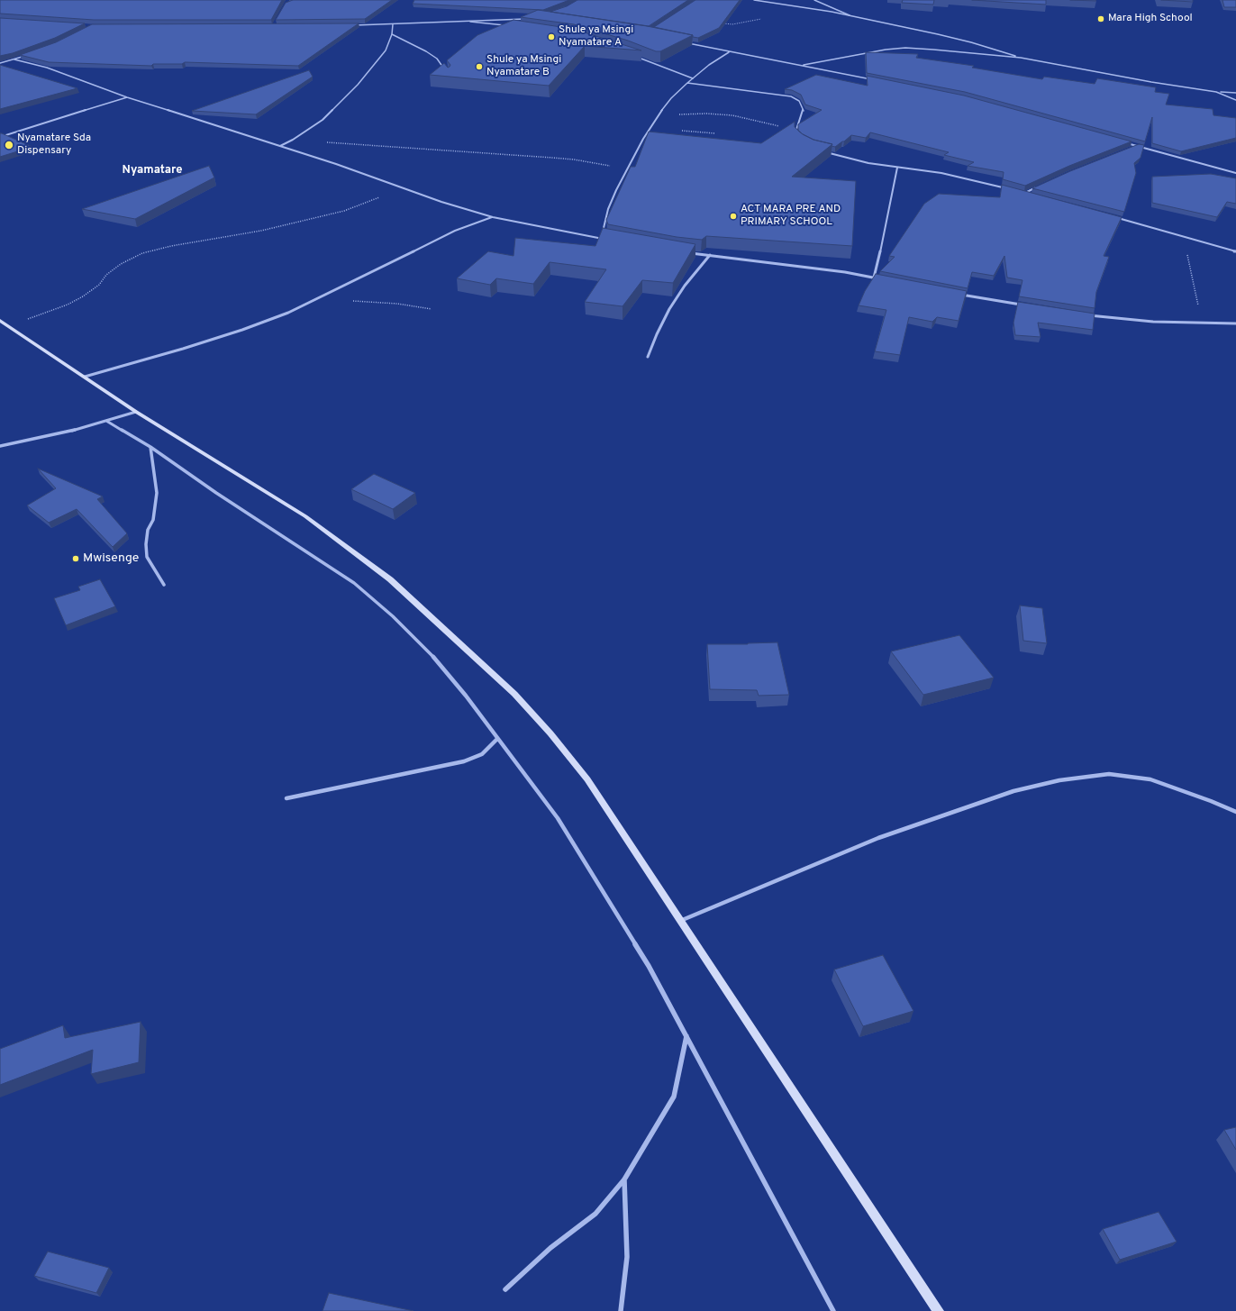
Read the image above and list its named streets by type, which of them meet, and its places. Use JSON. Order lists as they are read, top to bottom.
{
  "districts": ["Nyamatare"],
  "places": [
    "Mara High School",
    "Shule ya Msingi Nyamatare A",
    "Shule ya Msingi Nyamatare B",
    "Nyamatare Sda Dispensary",
    "ACT MARA PRE AND PRIMARY SCHOOL",
    "Mwisenge"
  ]
}
